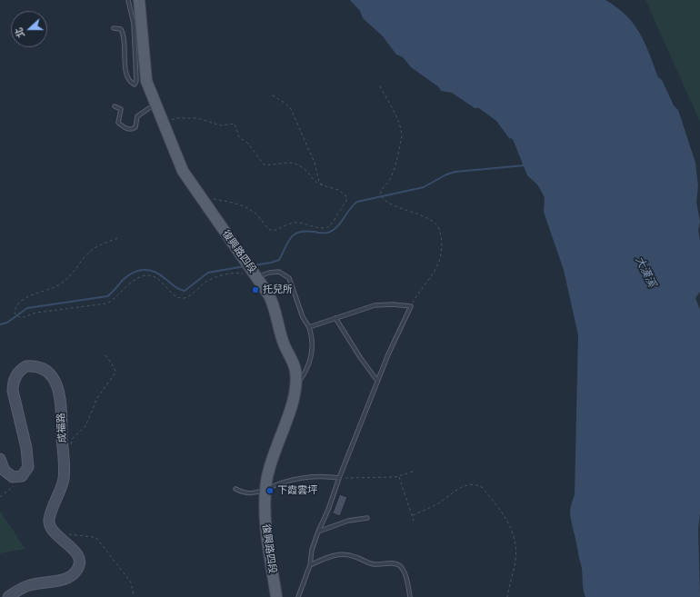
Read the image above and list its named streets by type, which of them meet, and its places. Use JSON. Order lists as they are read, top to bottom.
{
  "streets": {
    "main road": ["復興路四段"],
    "street": ["成福路"]
  },
  "water": ["大漢溪"],
  "places": ["托兒所", "下霞雲坪"],
  "north": "left"
}
